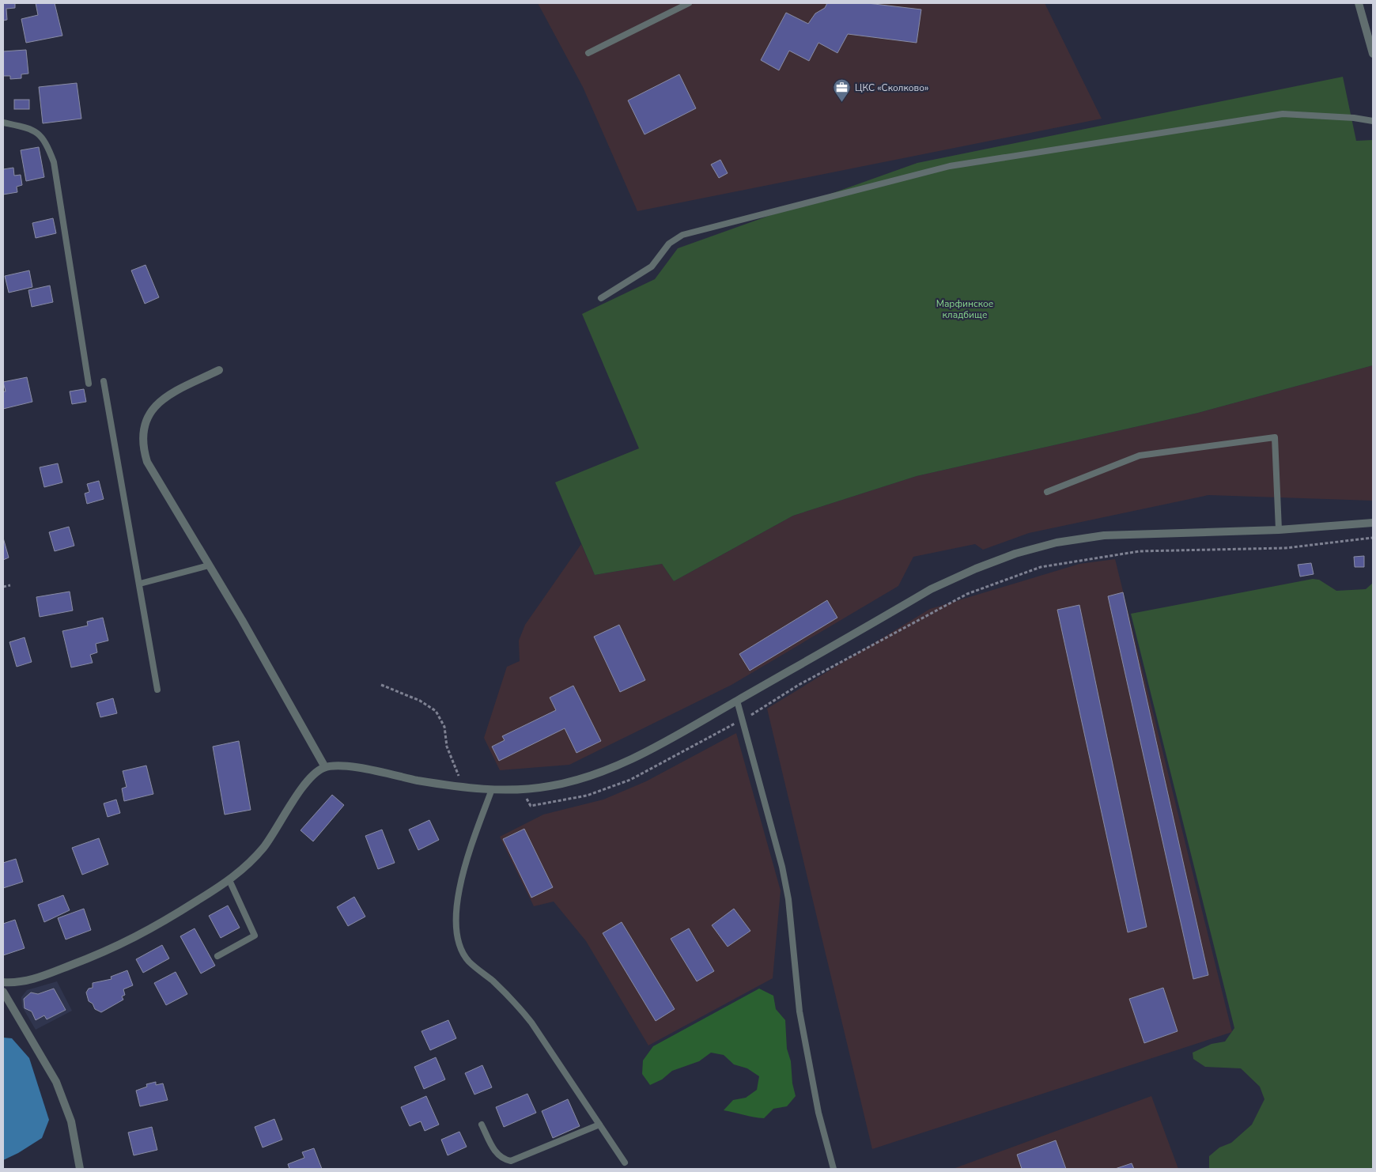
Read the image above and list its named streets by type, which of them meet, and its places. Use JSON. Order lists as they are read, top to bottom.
{
  "parks": ["Марфинское кладбище"],
  "places": {
    "office": ["ЦКС «Сколково»"]
  }
}
